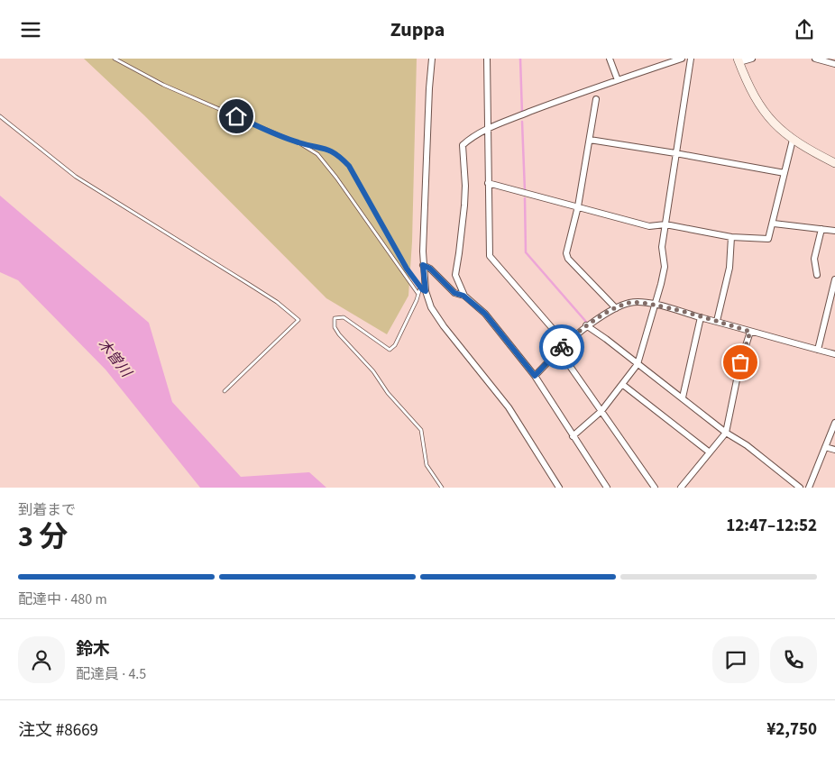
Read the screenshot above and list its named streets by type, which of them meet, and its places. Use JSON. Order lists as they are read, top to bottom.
{
  "water": ["木曽川"],
  "page": {
    "header": "Zuppa",
    "heading": ["3 分", "到着まで", "12:47–12:52"],
    "panel": [
      "鈴木",
      "配達員 · 4.5",
      "注文 #8669",
      "¥2,750"
    ],
    "bar": "配達中 · 480 m"
  }
}
